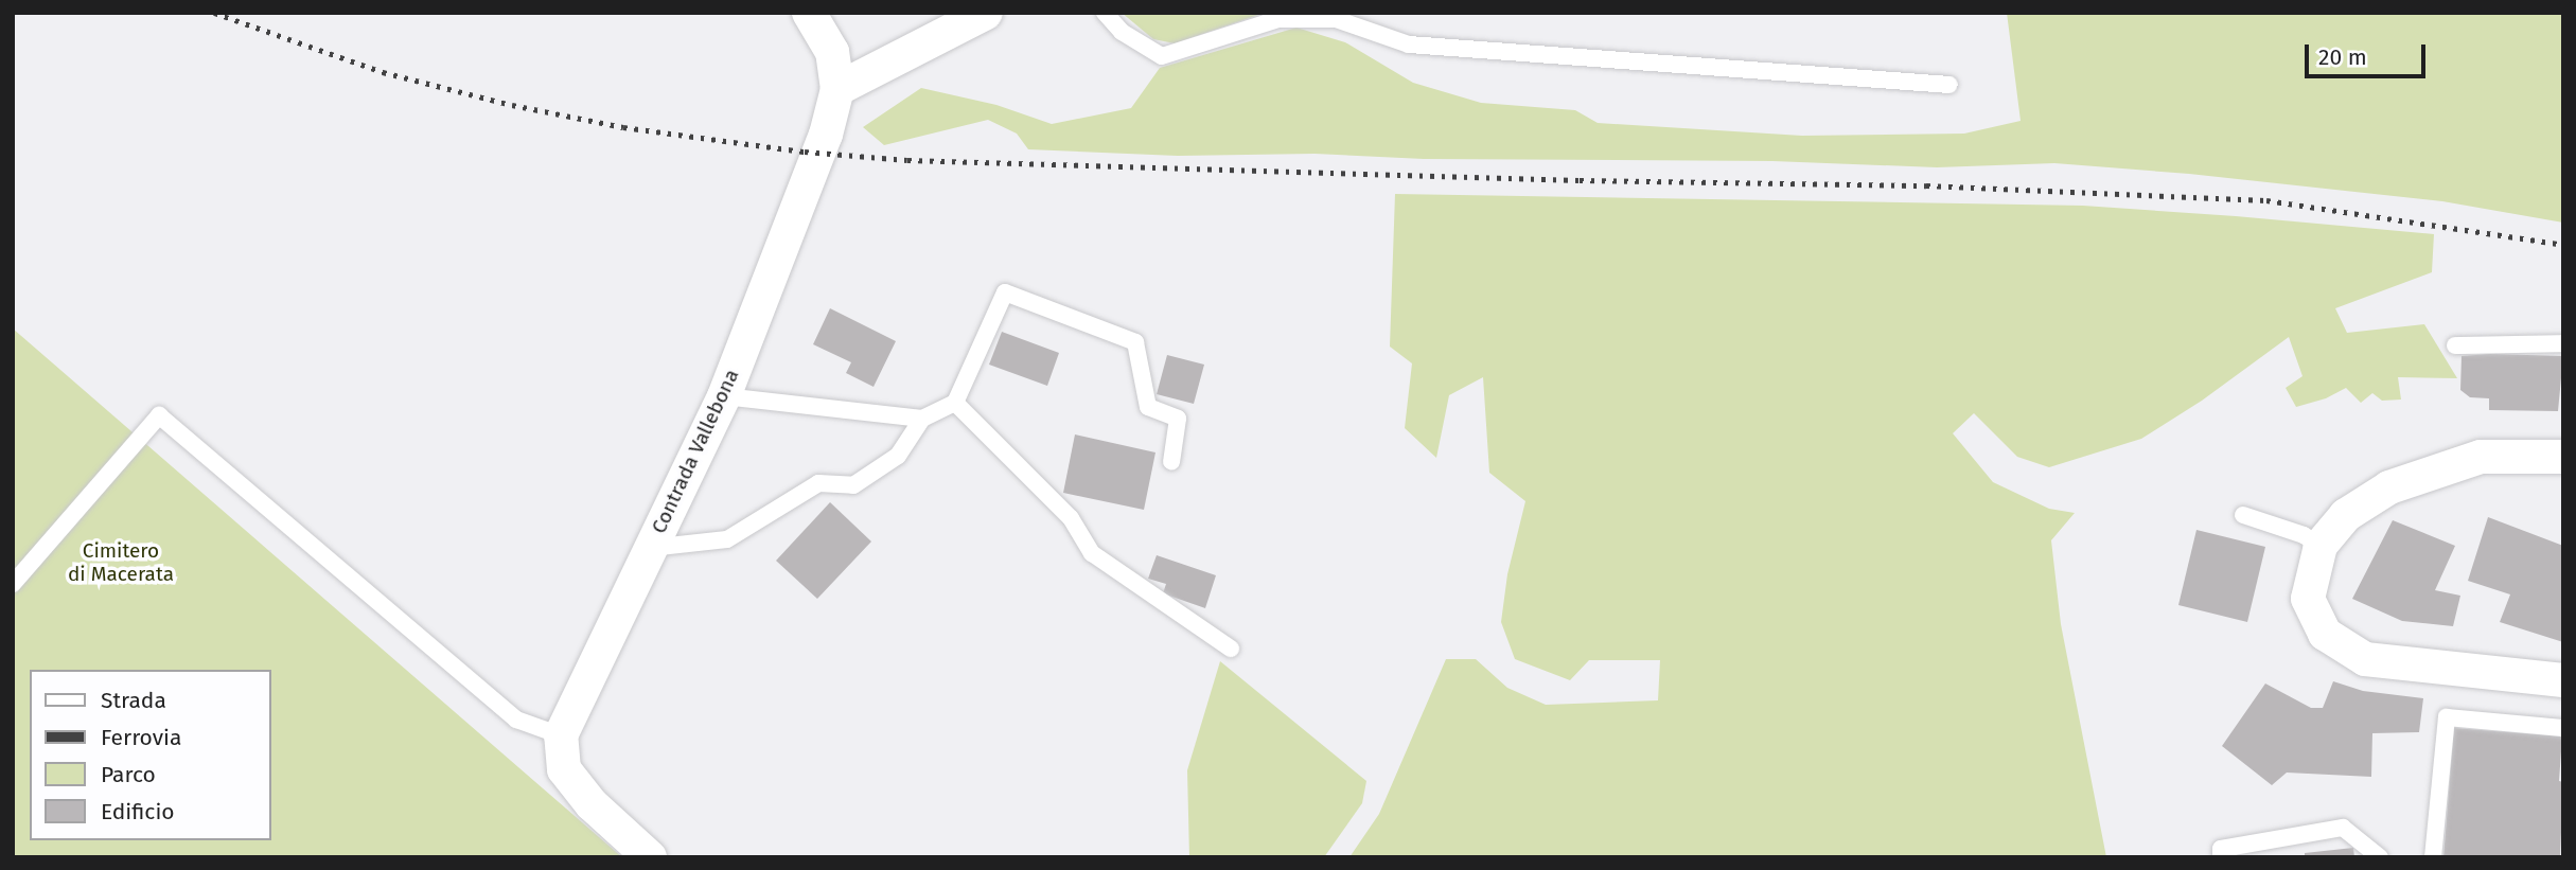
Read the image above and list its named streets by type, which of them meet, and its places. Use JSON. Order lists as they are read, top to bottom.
{
  "streets": {
    "street": ["Contrada Vallebona"]
  },
  "parks": ["Cimitero di Macerata"],
  "legend": [
    "Strada",
    "Ferrovia",
    "Parco",
    "Edificio"
  ],
  "scale_bar": "20 m"
}
